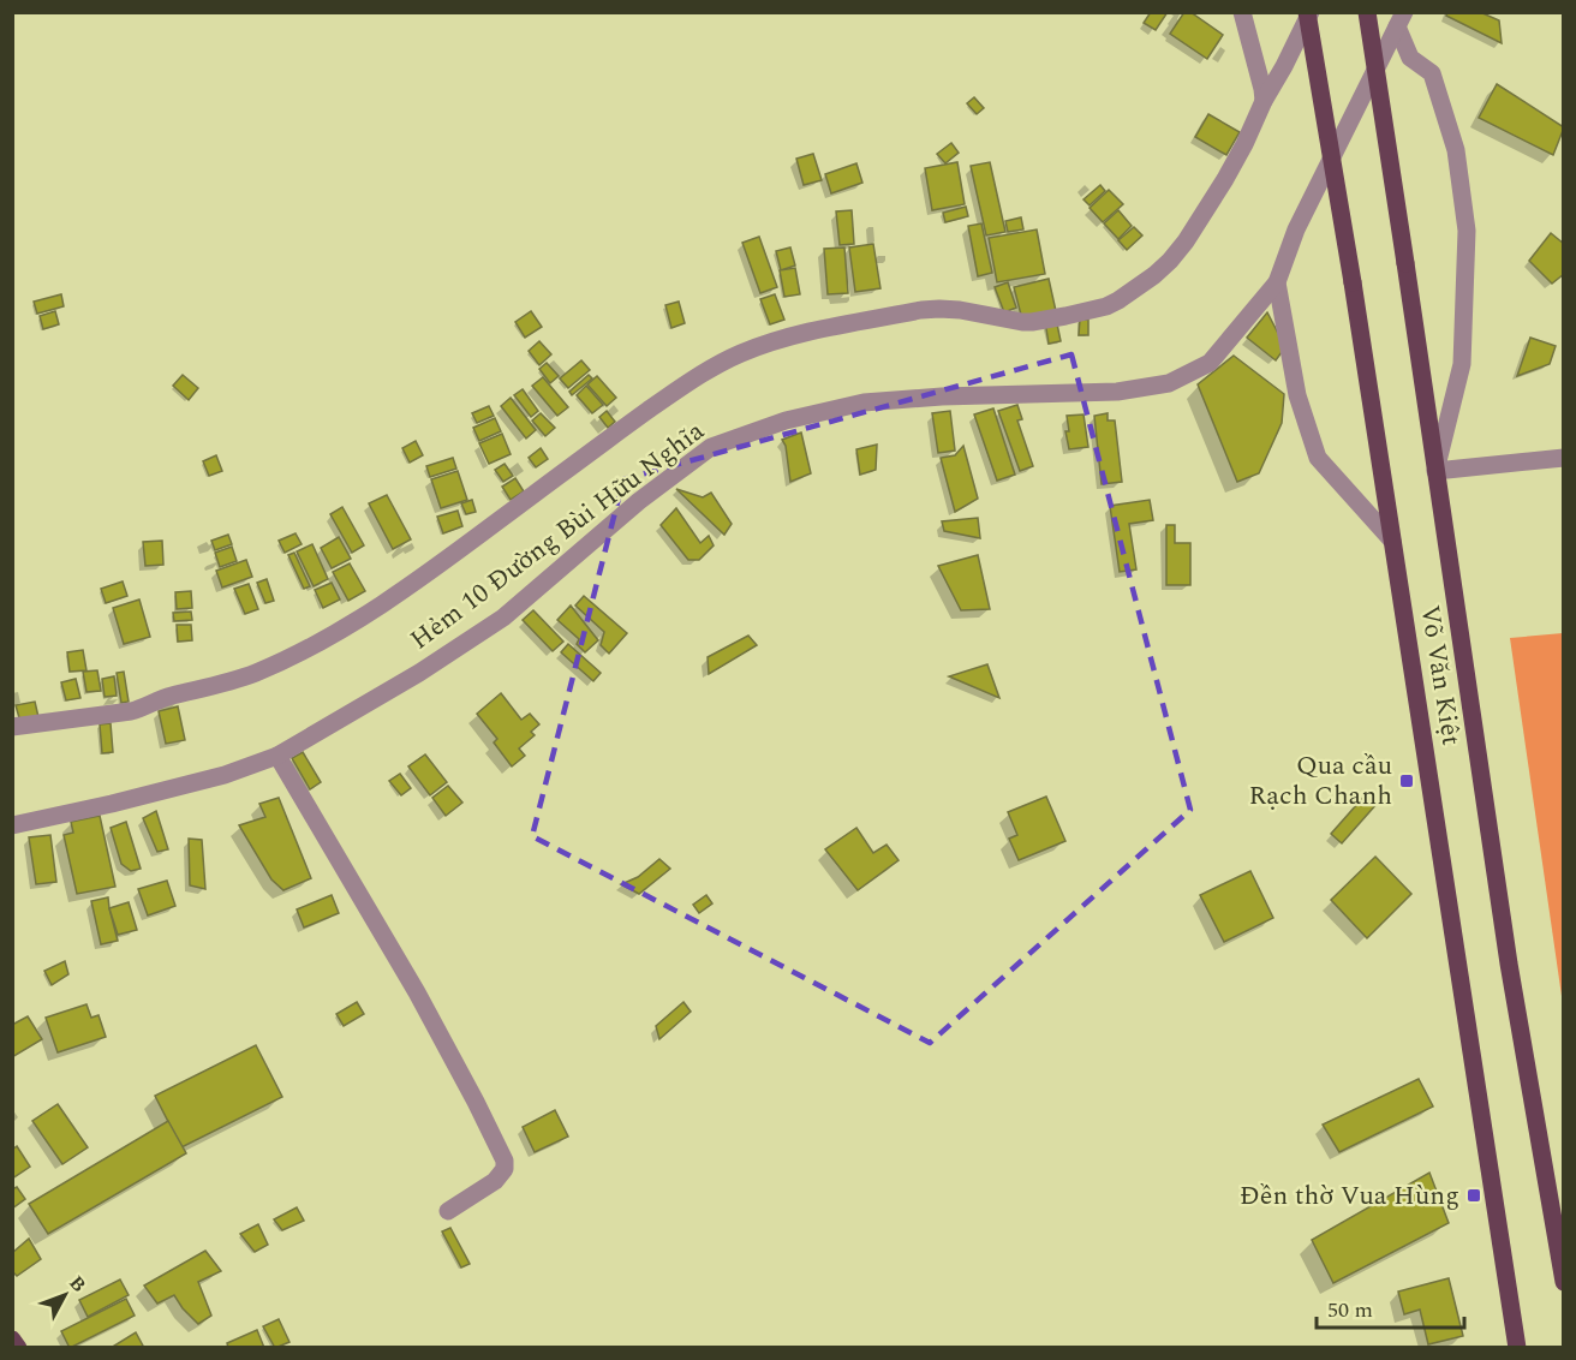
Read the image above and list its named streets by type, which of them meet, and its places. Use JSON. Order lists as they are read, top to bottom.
{
  "streets": {
    "main road": ["Võ Văn Kiệt"],
    "street": ["Hẻm 10 Đường Bùi Hữu Nghĩa"]
  },
  "places": {
    "transit": ["Qua cầu Rạch Chanh", "Đền thờ Vua Hùng"]
  },
  "scale_bar": "50 m",
  "north": "top right"
}
